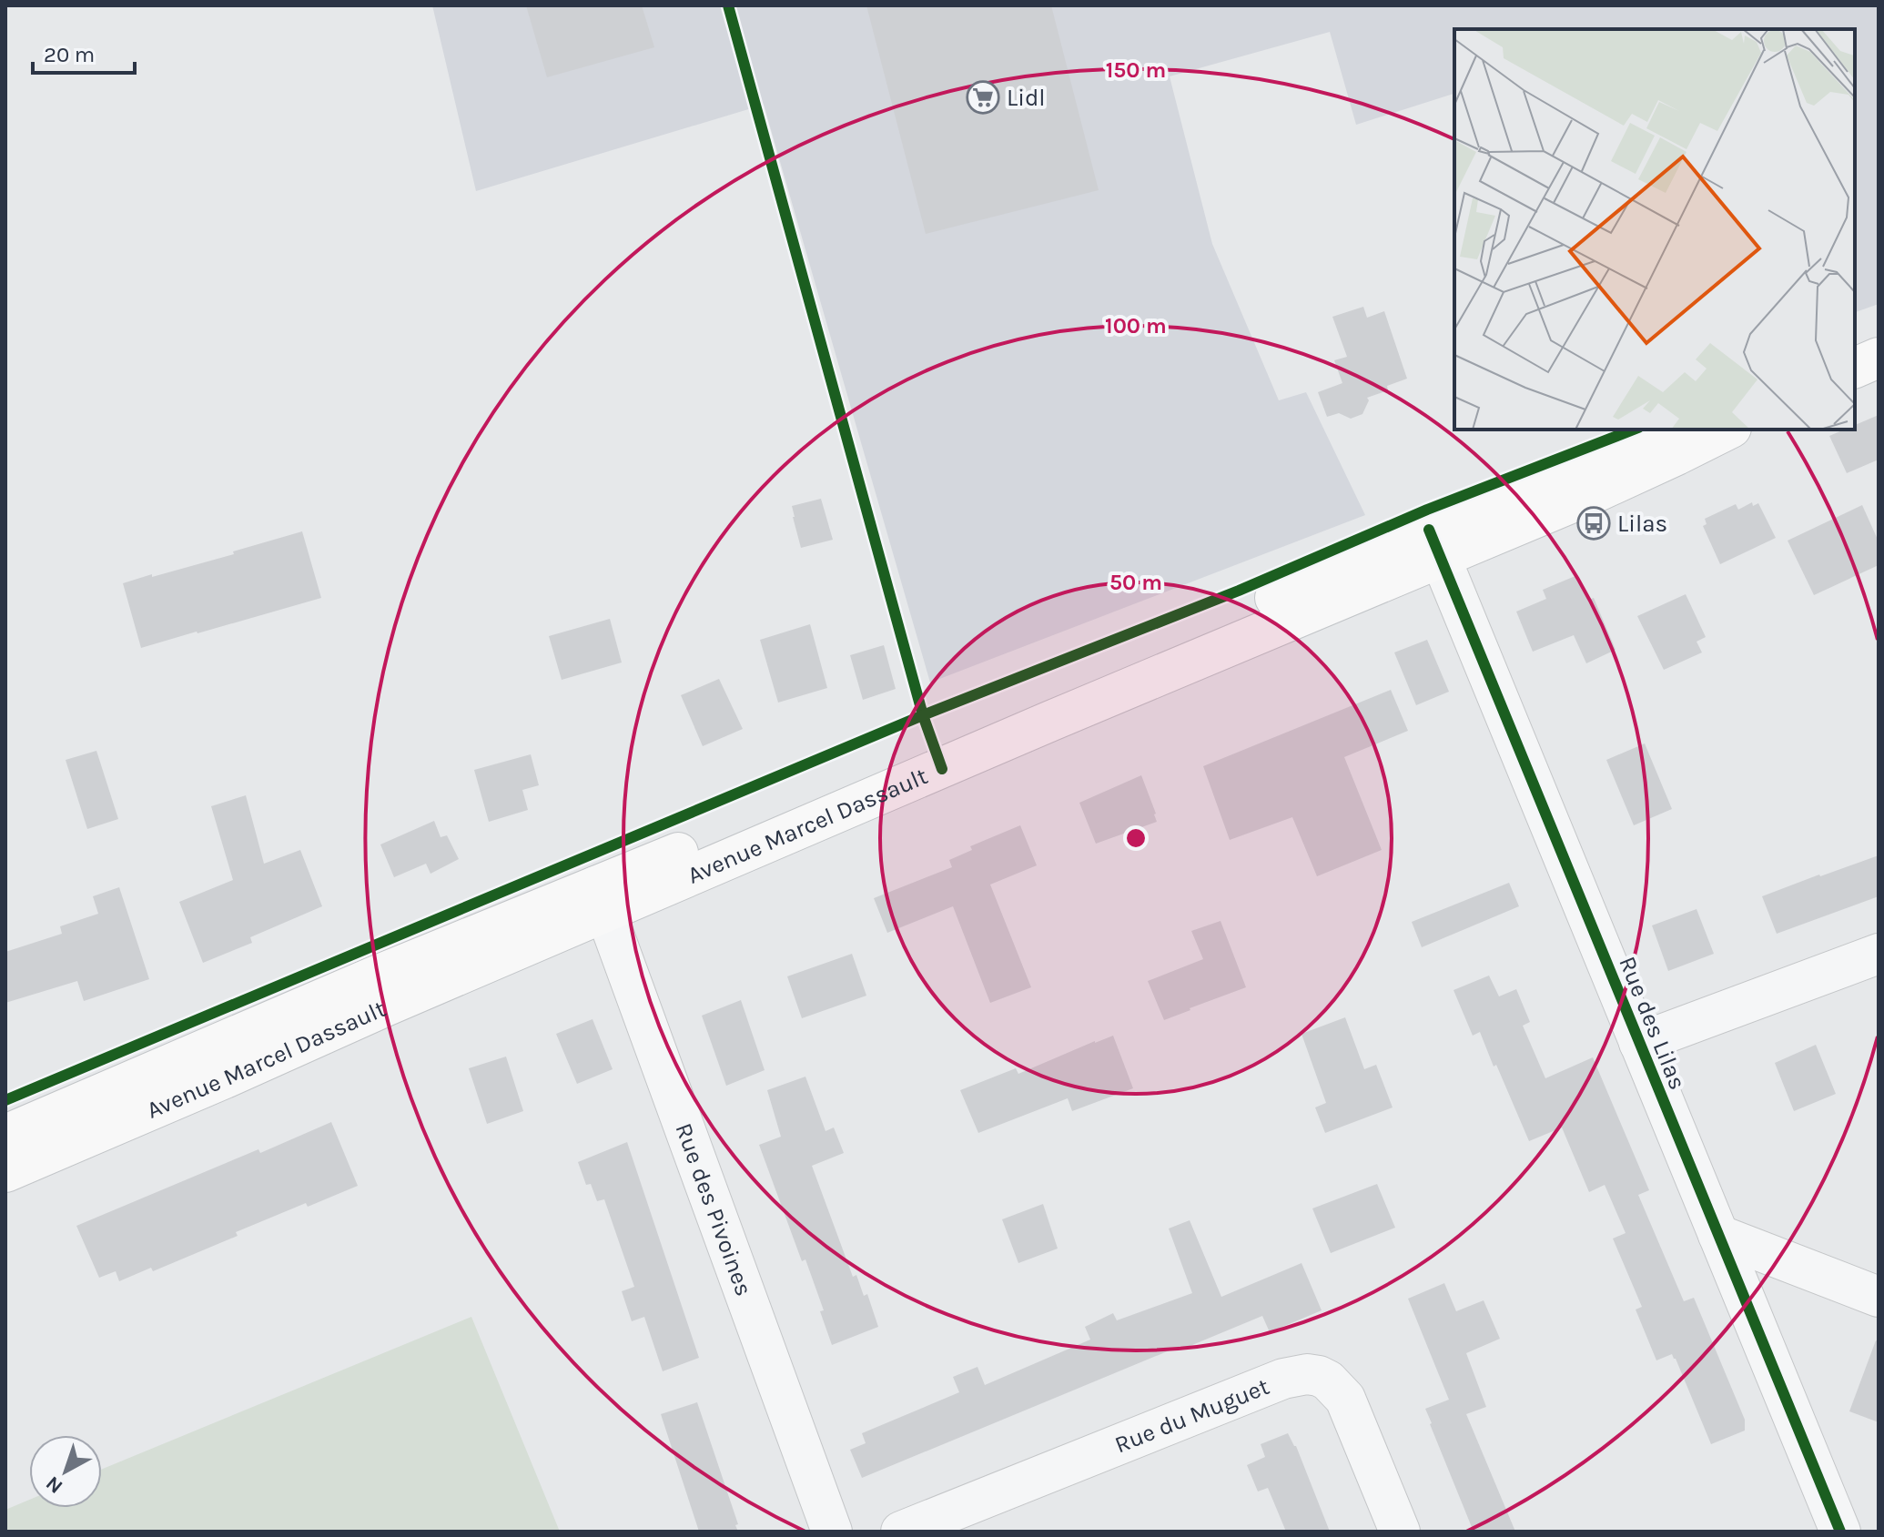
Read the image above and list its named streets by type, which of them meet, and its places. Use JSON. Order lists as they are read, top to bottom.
{
  "streets": {
    "main road": ["Avenue Marcel Dassault"],
    "street": ["Rue des Lilas", "Rue des Pivoines", "Rue du Muguet"]
  },
  "crossings": [
    ["Avenue Marcel Dassault", "Rue des Lilas"],
    ["Avenue Marcel Dassault", "Rue des Pivoines"]
  ],
  "places": {
    "supermarket": ["Lidl"],
    "bus stop": ["Lilas"]
  },
  "scale_bar": "20 m",
  "north": "bottom left",
  "rings": ["150 m", "100 m", "50 m"]
}
